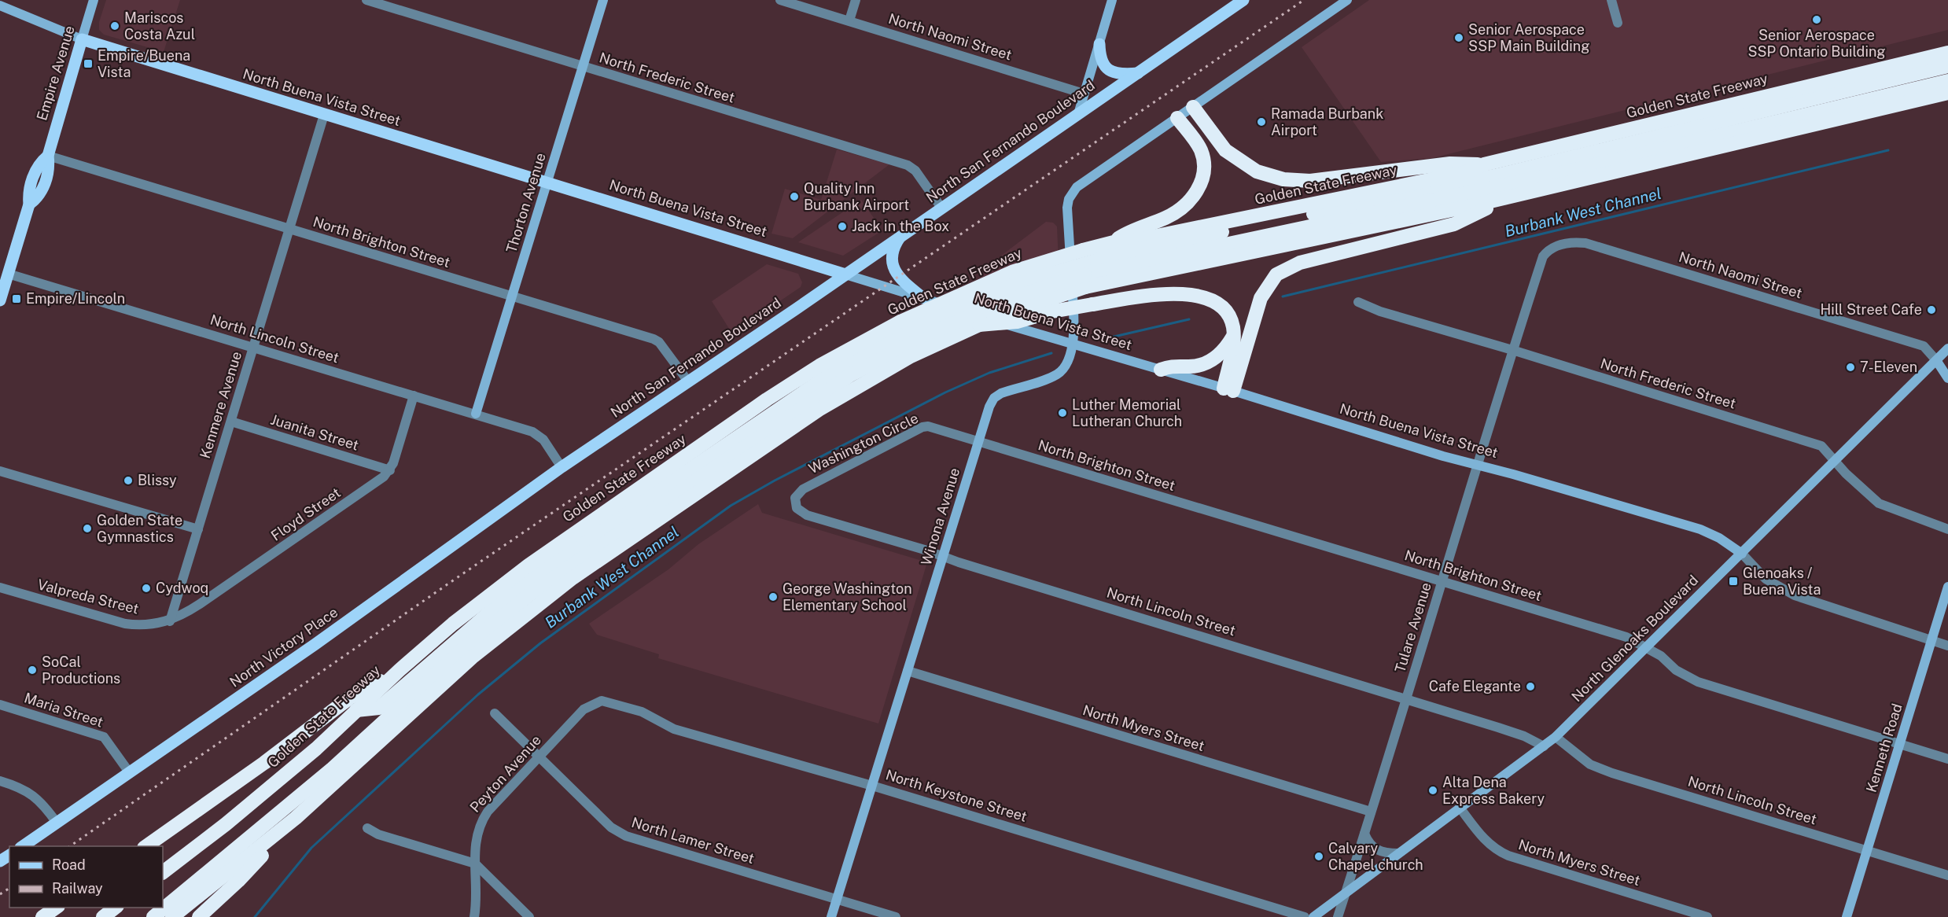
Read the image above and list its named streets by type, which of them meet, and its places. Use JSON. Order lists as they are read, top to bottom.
{
  "streets": {
    "highway": ["Golden State Freeway"],
    "main road": [
      "Empire Avenue",
      "North Buena Vista Street",
      "North San Fernando Boulevard",
      "Thorton Avenue",
      "Winona Avenue",
      "North Glenoaks Boulevard",
      "North Victory Place",
      "Kenneth Road"
    ],
    "street": [
      "North Naomi Street",
      "North Frederic Street",
      "North Brighton Street",
      "North Lincoln Street",
      "Kenmere Avenue",
      "Juanita Street",
      "Washington Circle",
      "Floyd Street",
      "Valpreda Street",
      "Tulare Avenue",
      "Maria Street",
      "North Myers Street",
      "Peyton Avenue",
      "North Keystone Street",
      "North Lamer Street"
    ]
  },
  "crossings": [
    ["North Naomi Street", "Tulare Avenue"],
    ["North Naomi Street", "North Glenoaks Boulevard"],
    ["Empire Avenue", "North Buena Vista Street"],
    ["Empire Avenue", "North Brighton Street"],
    ["Empire Avenue", "North Lincoln Street"],
    ["North Frederic Street", "North San Fernando Boulevard"],
    ["North Frederic Street", "Thorton Avenue"],
    ["North Frederic Street", "Tulare Avenue"],
    ["North Frederic Street", "North Glenoaks Boulevard"],
    ["North Buena Vista Street", "North San Fernando Boulevard"],
    ["North Buena Vista Street", "Thorton Avenue"],
    ["North Buena Vista Street", "Kenmere Avenue"],
    ["North Buena Vista Street", "Winona Avenue"],
    ["North Buena Vista Street", "Tulare Avenue"],
    ["North Buena Vista Street", "North Glenoaks Boulevard"],
    ["North Buena Vista Street", "Kenneth Road"],
    ["North San Fernando Boulevard", "North Brighton Street"],
    ["North San Fernando Boulevard", "North Lincoln Street"],
    ["North San Fernando Boulevard", "North Victory Place"],
    ["Thorton Avenue", "North Brighton Street"],
    ["Thorton Avenue", "North Lincoln Street"],
    ["North Brighton Street", "Kenmere Avenue"],
    ["North Brighton Street", "Washington Circle"],
    ["North Brighton Street", "Winona Avenue"],
    ["North Brighton Street", "Tulare Avenue"],
    ["North Brighton Street", "North Glenoaks Boulevard"],
    ["North Brighton Street", "Kenneth Road"],
    ["North Lincoln Street", "Kenmere Avenue"],
    ["North Lincoln Street", "Washington Circle"],
    ["North Lincoln Street", "Winona Avenue"],
    ["North Lincoln Street", "Tulare Avenue"],
    ["North Lincoln Street", "North Glenoaks Boulevard"],
    ["North Lincoln Street", "North Victory Place"],
    ["North Lincoln Street", "Kenneth Road"],
    ["Kenmere Avenue", "Juanita Street"],
    ["Kenmere Avenue", "Floyd Street"],
    ["Kenmere Avenue", "Valpreda Street"],
    ["Juanita Street", "Floyd Street"],
    ["Washington Circle", "Winona Avenue"],
    ["Floyd Street", "Valpreda Street"],
    ["Winona Avenue", "North Myers Street"],
    ["Winona Avenue", "North Keystone Street"],
    ["Winona Avenue", "North Lamer Street"],
    ["Tulare Avenue", "North Glenoaks Boulevard"],
    ["Tulare Avenue", "North Myers Street"],
    ["North Glenoaks Boulevard", "North Myers Street"],
    ["North Victory Place", "Maria Street"],
    ["Peyton Avenue", "North Keystone Street"],
    ["Peyton Avenue", "North Lamer Street"]
  ],
  "water": ["Burbank West Channel"],
  "places": {
    "other": [
      "Senior Aerospace SSP Ontario Building",
      "Mariscos Costa Azul",
      "Senior Aerospace SSP Main Building",
      "Ramada Burbank Airport",
      "Quality Inn Burbank Airport",
      "Jack in the Box",
      "Hill Street Cafe",
      "7-Eleven",
      "Luther Memorial Lutheran Church",
      "Blissy",
      "Golden State Gymnastics",
      "Cydwoq",
      "George Washington Elementary School",
      "SoCal Productions",
      "Cafe Elegante",
      "Alta Dena Express Bakery",
      "Calvary Chapel church"
    ],
    "transit": ["Empire/Buena Vista", "Empire/Lincoln", "Glenoaks / Buena Vista"]
  },
  "legend": ["Road", "Railway"]
}
